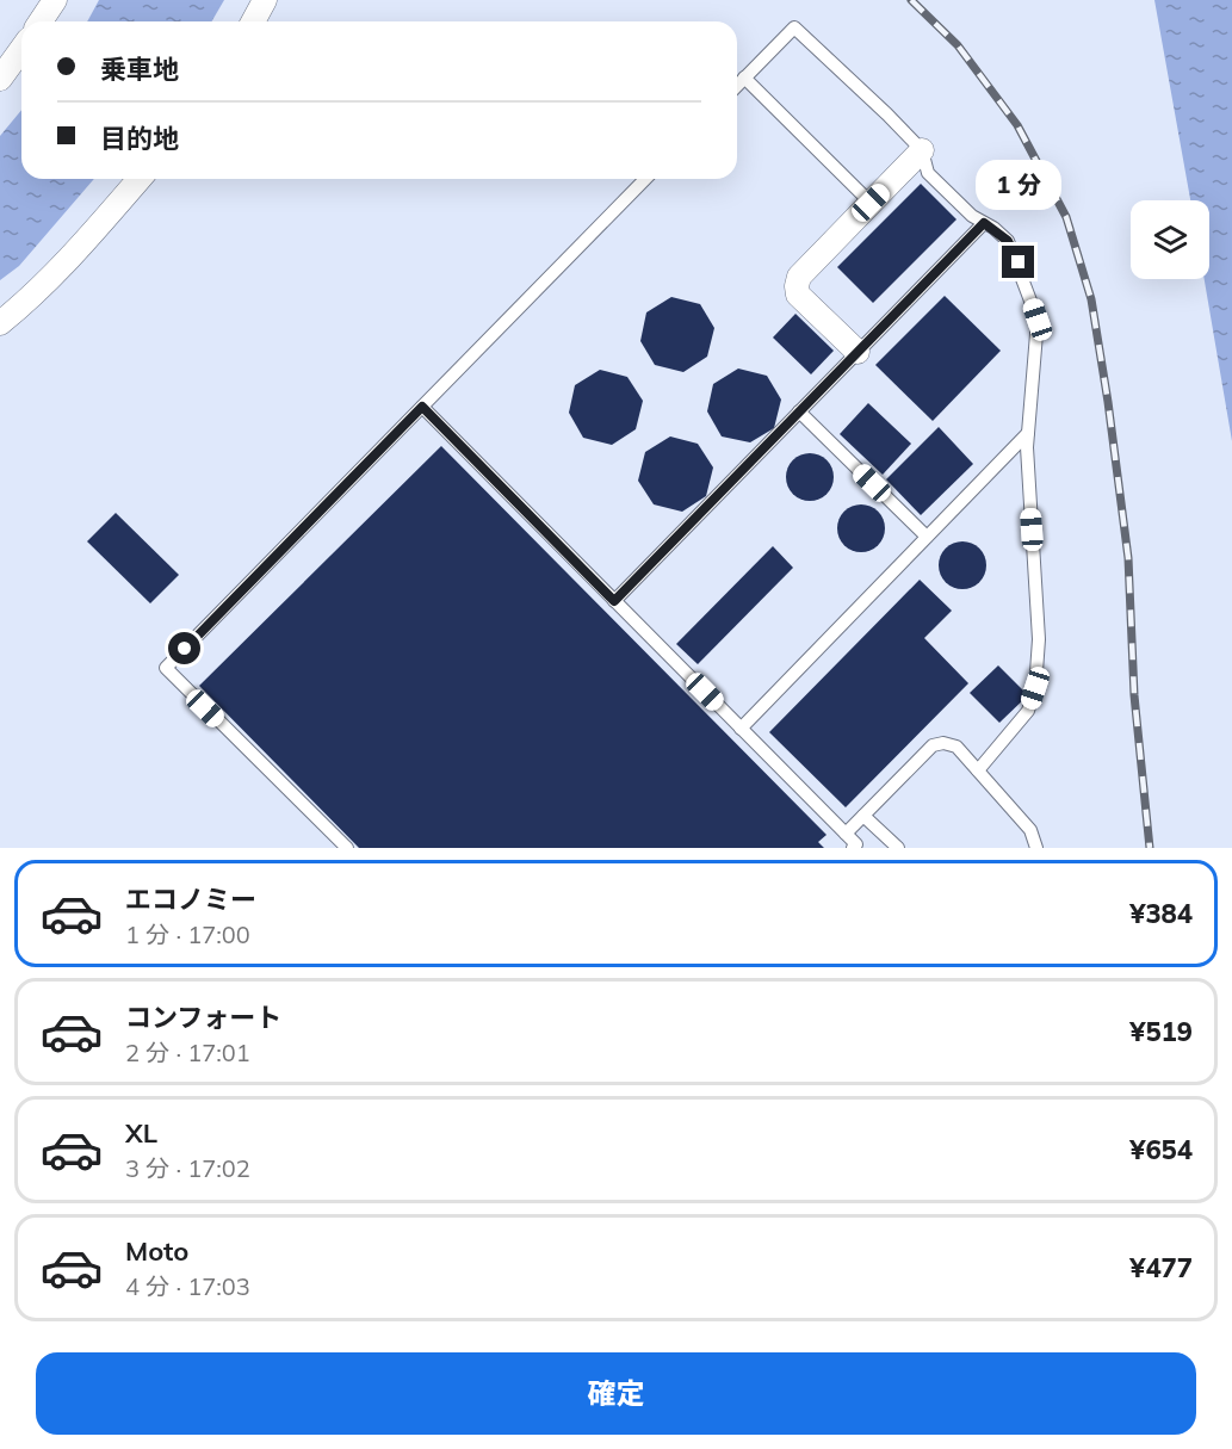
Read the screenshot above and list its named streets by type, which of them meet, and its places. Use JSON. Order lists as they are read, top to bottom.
{
  "page": {
    "banner": ["乗車地", "目的地"],
    "bubble": "1 分",
    "list": [
      {
        "name": "エコノミー",
        "note": "1 分 · 17:00",
        "value": "¥384"
      },
      {
        "name": "コンフォート",
        "note": "2 分 · 17:01",
        "value": "¥519"
      },
      {
        "name": "XL",
        "note": "3 分 · 17:02",
        "value": "¥654"
      },
      {
        "name": "Moto",
        "note": "4 分 · 17:03",
        "value": "¥477"
      }
    ],
    "buttons": "確定"
  }
}
